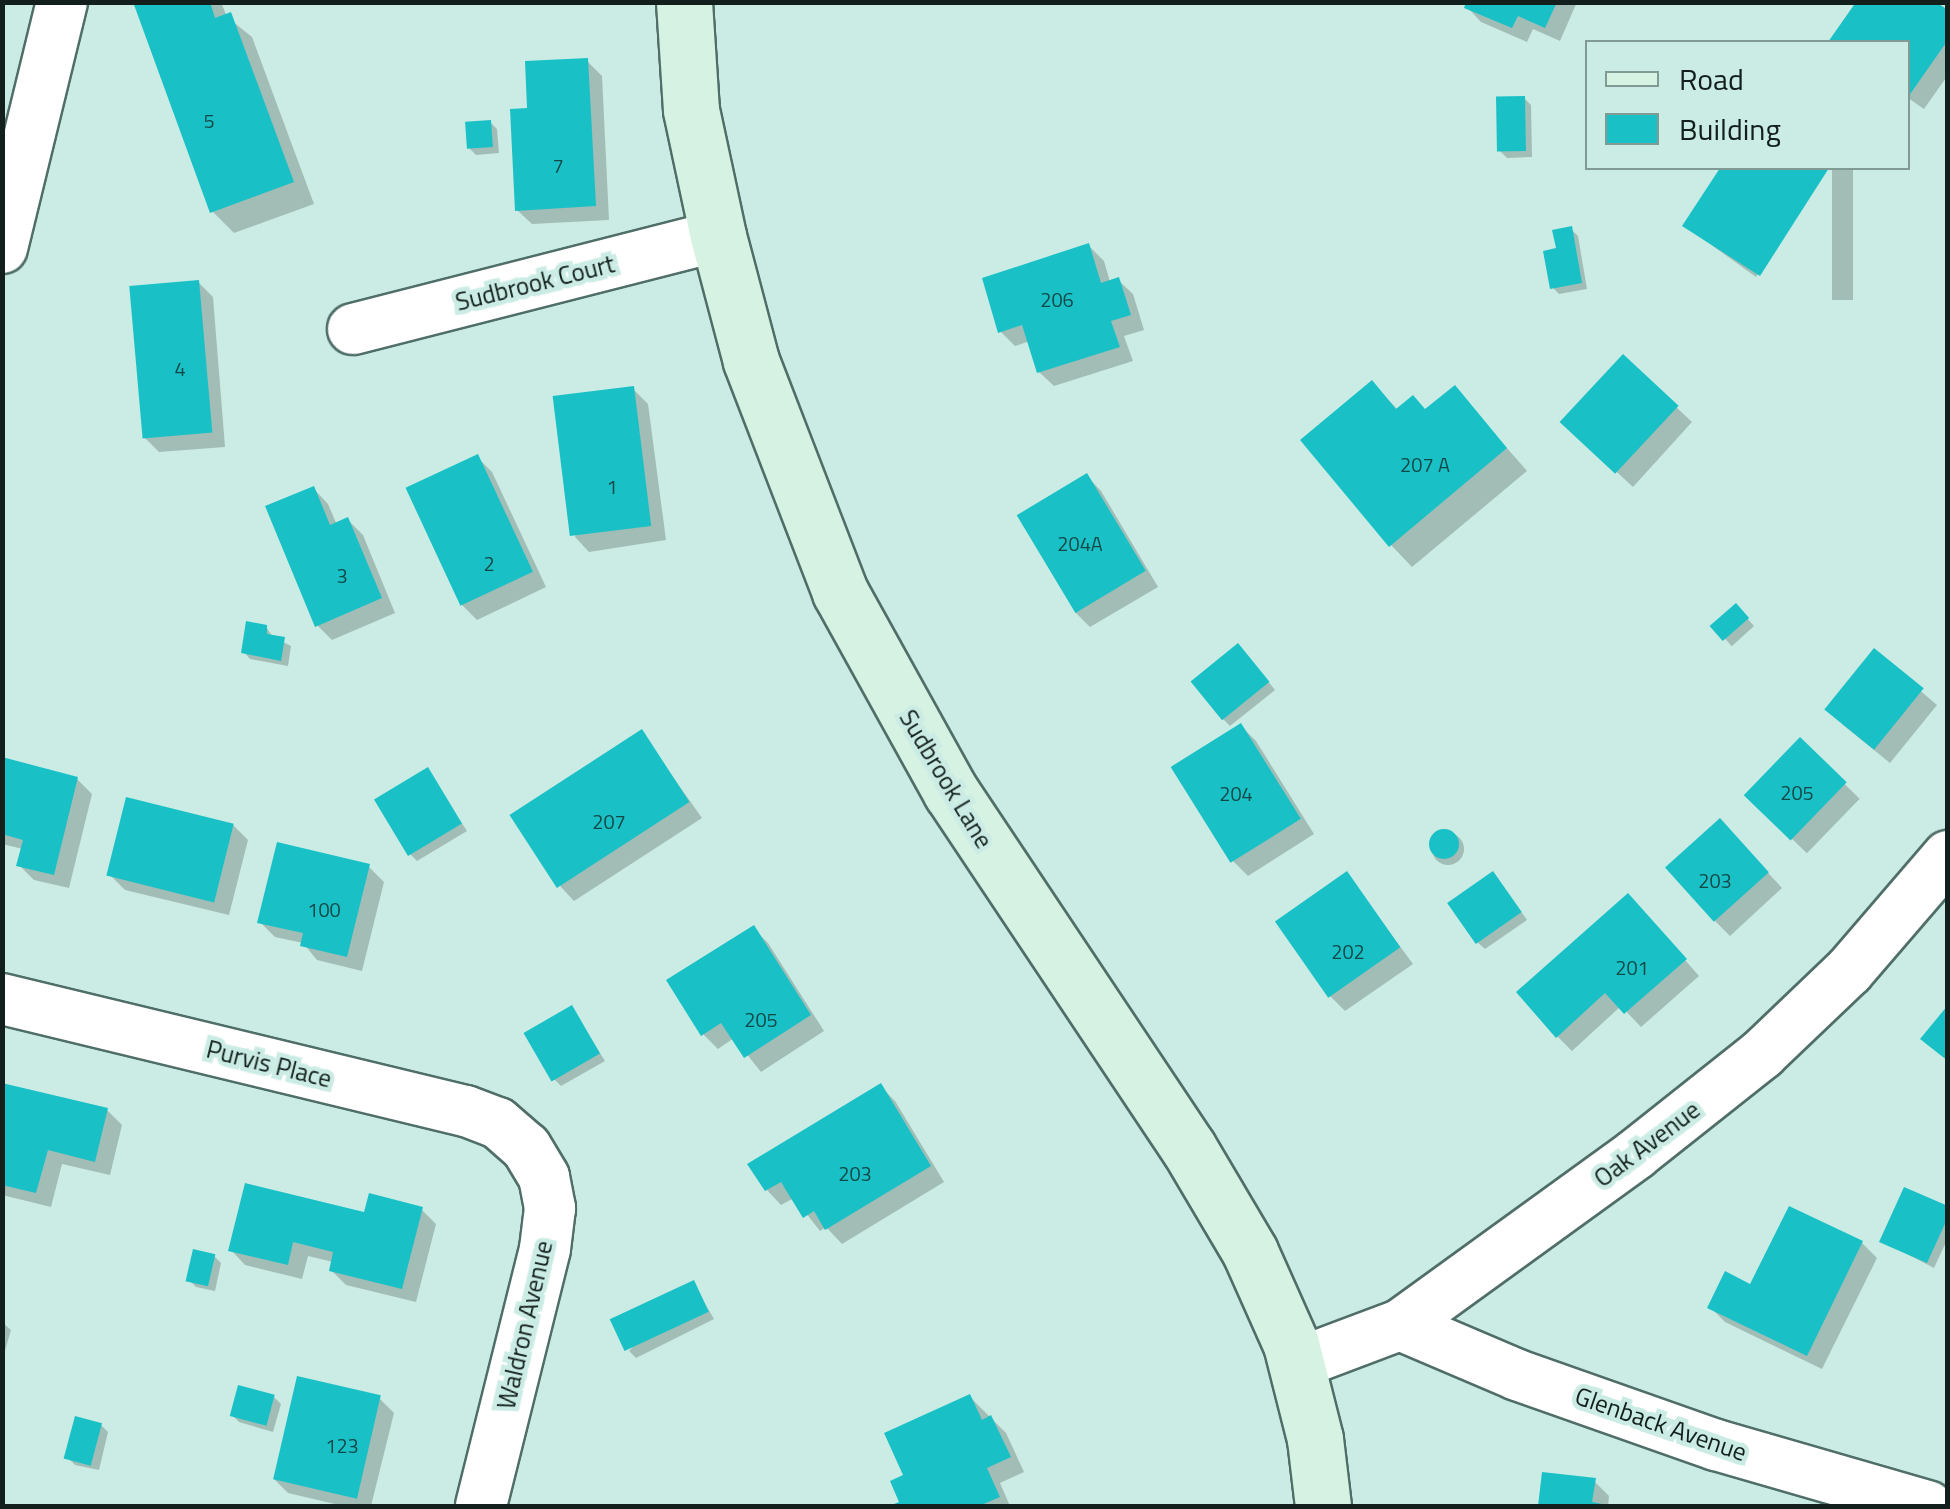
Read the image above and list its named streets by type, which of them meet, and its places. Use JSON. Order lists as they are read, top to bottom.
{
  "streets": {
    "street": [
      "Sudbrook Court",
      "Sudbrook Lane",
      "Purvis Place",
      "Oak Avenue",
      "Waldron Avenue",
      "Glenback Avenue"
    ]
  },
  "crossings": [
    ["Sudbrook Court", "Sudbrook Lane"],
    ["Sudbrook Lane", "Oak Avenue"],
    ["Purvis Place", "Waldron Avenue"],
    ["Oak Avenue", "Glenback Avenue"]
  ],
  "house_numbers": [
    "5",
    "7",
    "206",
    "4",
    "207 A",
    "1",
    "204A",
    "2",
    "3",
    "205",
    "204",
    "207",
    "203",
    "100",
    "202",
    "201",
    "205",
    "203",
    "123"
  ],
  "legend": ["Road", "Building"]
}
